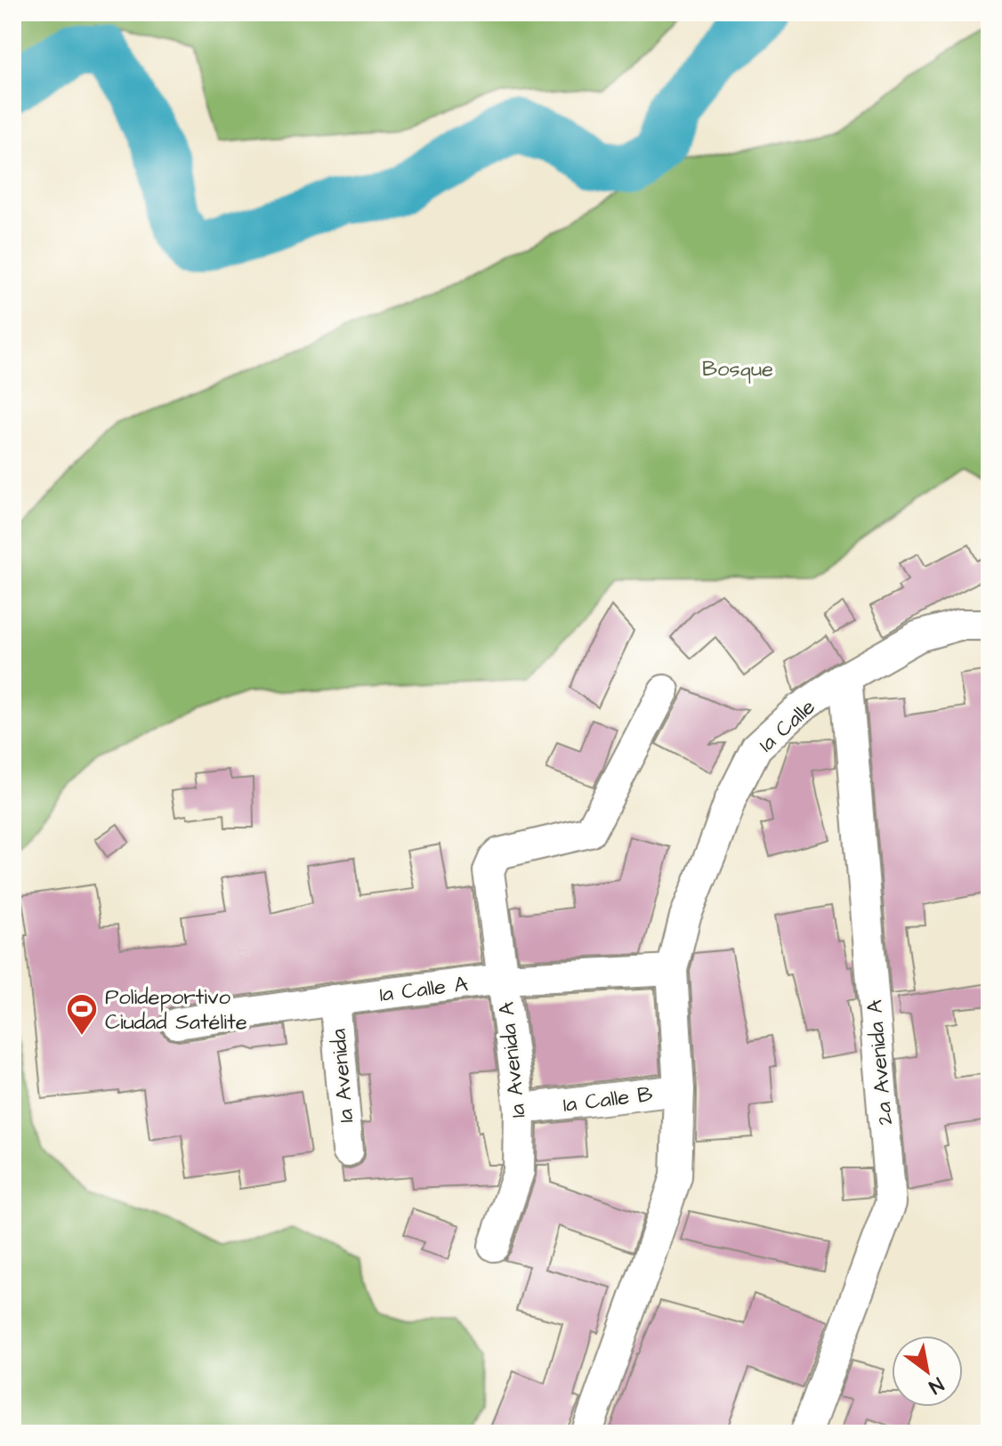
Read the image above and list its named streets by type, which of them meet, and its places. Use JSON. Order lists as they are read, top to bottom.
{
  "streets": {
    "street": [
      "1a Calle",
      "1a Calle A",
      "1a Avenida A",
      "2a Avenida A",
      "1a Avenida",
      "1a Calle B"
    ]
  },
  "crossings": [
    ["1a Calle", "1a Calle A"],
    ["1a Calle", "2a Avenida A"],
    ["1a Calle A", "1a Avenida A"],
    ["1a Calle A", "1a Avenida"]
  ],
  "parks": ["Bosque"],
  "places": {
    "sports": ["Polideportivo Ciudad Satélite"]
  },
  "north": "bottom right"
}
